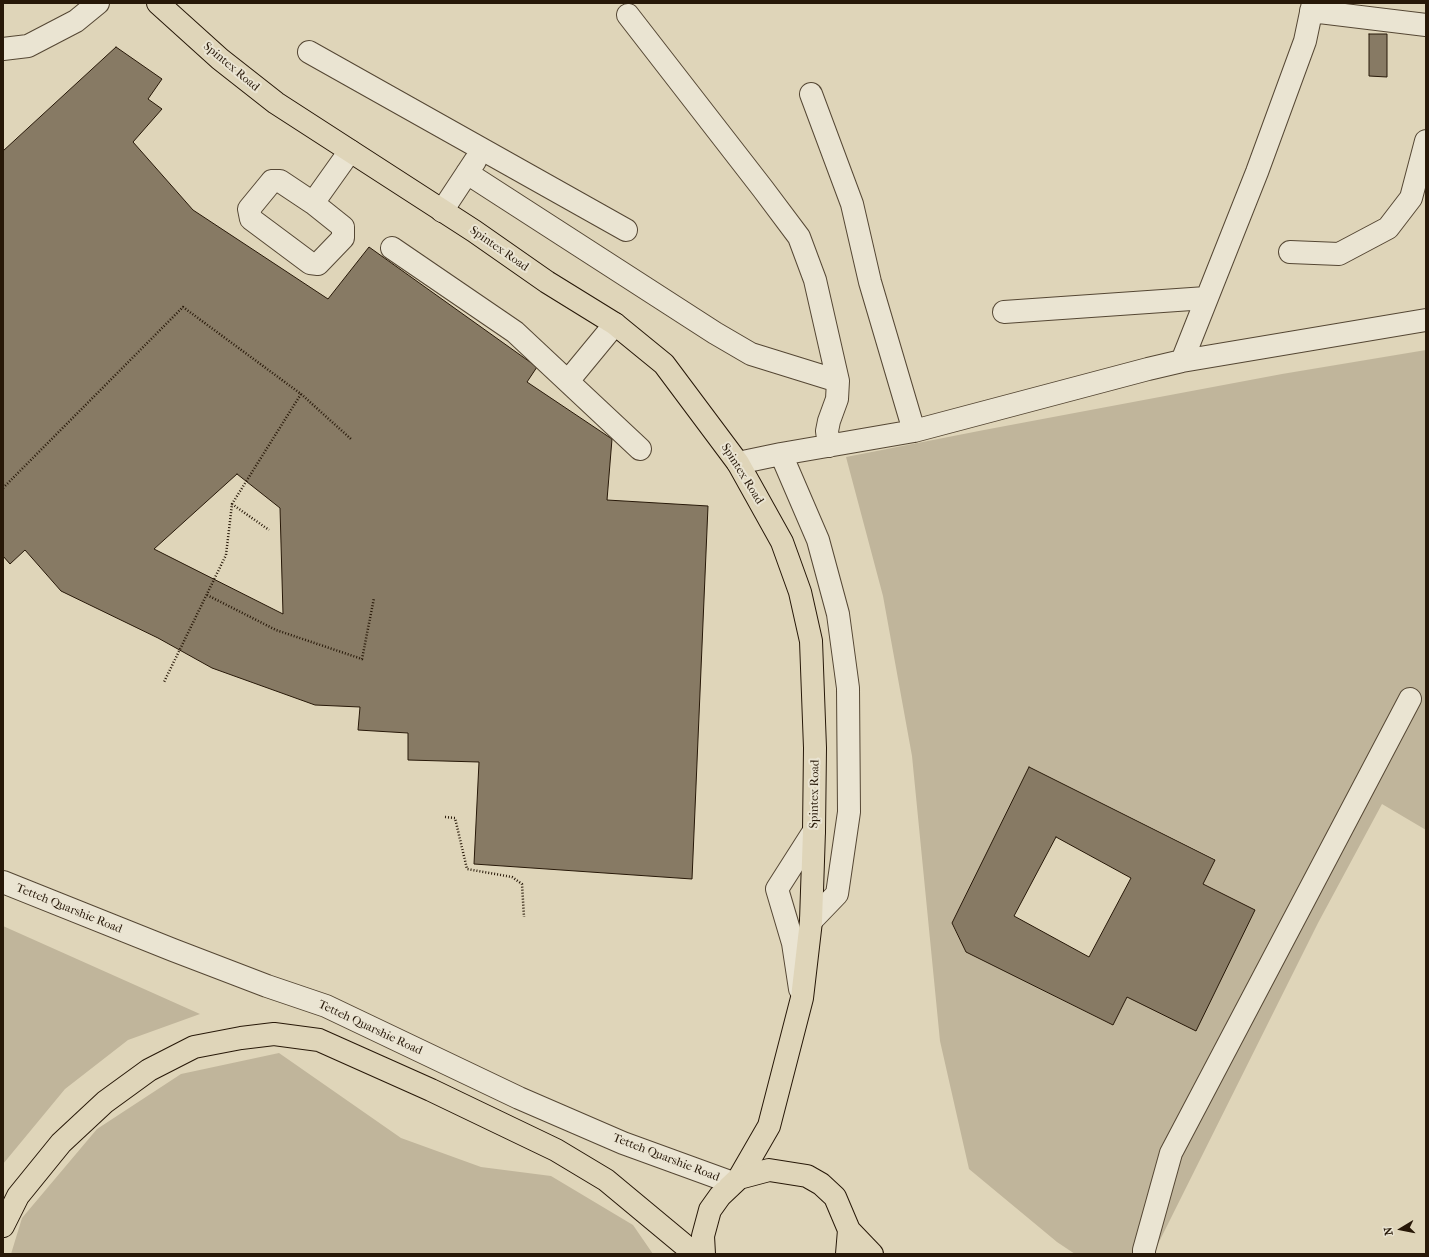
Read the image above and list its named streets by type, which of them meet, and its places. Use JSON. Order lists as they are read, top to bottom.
{
  "streets": {
    "main road": ["Spintex Road"],
    "street": ["Tetteh Quarshie Road"]
  },
  "crossings": [
    ["Spintex Road", "Tetteh Quarshie Road"]
  ],
  "north": "left"
}
